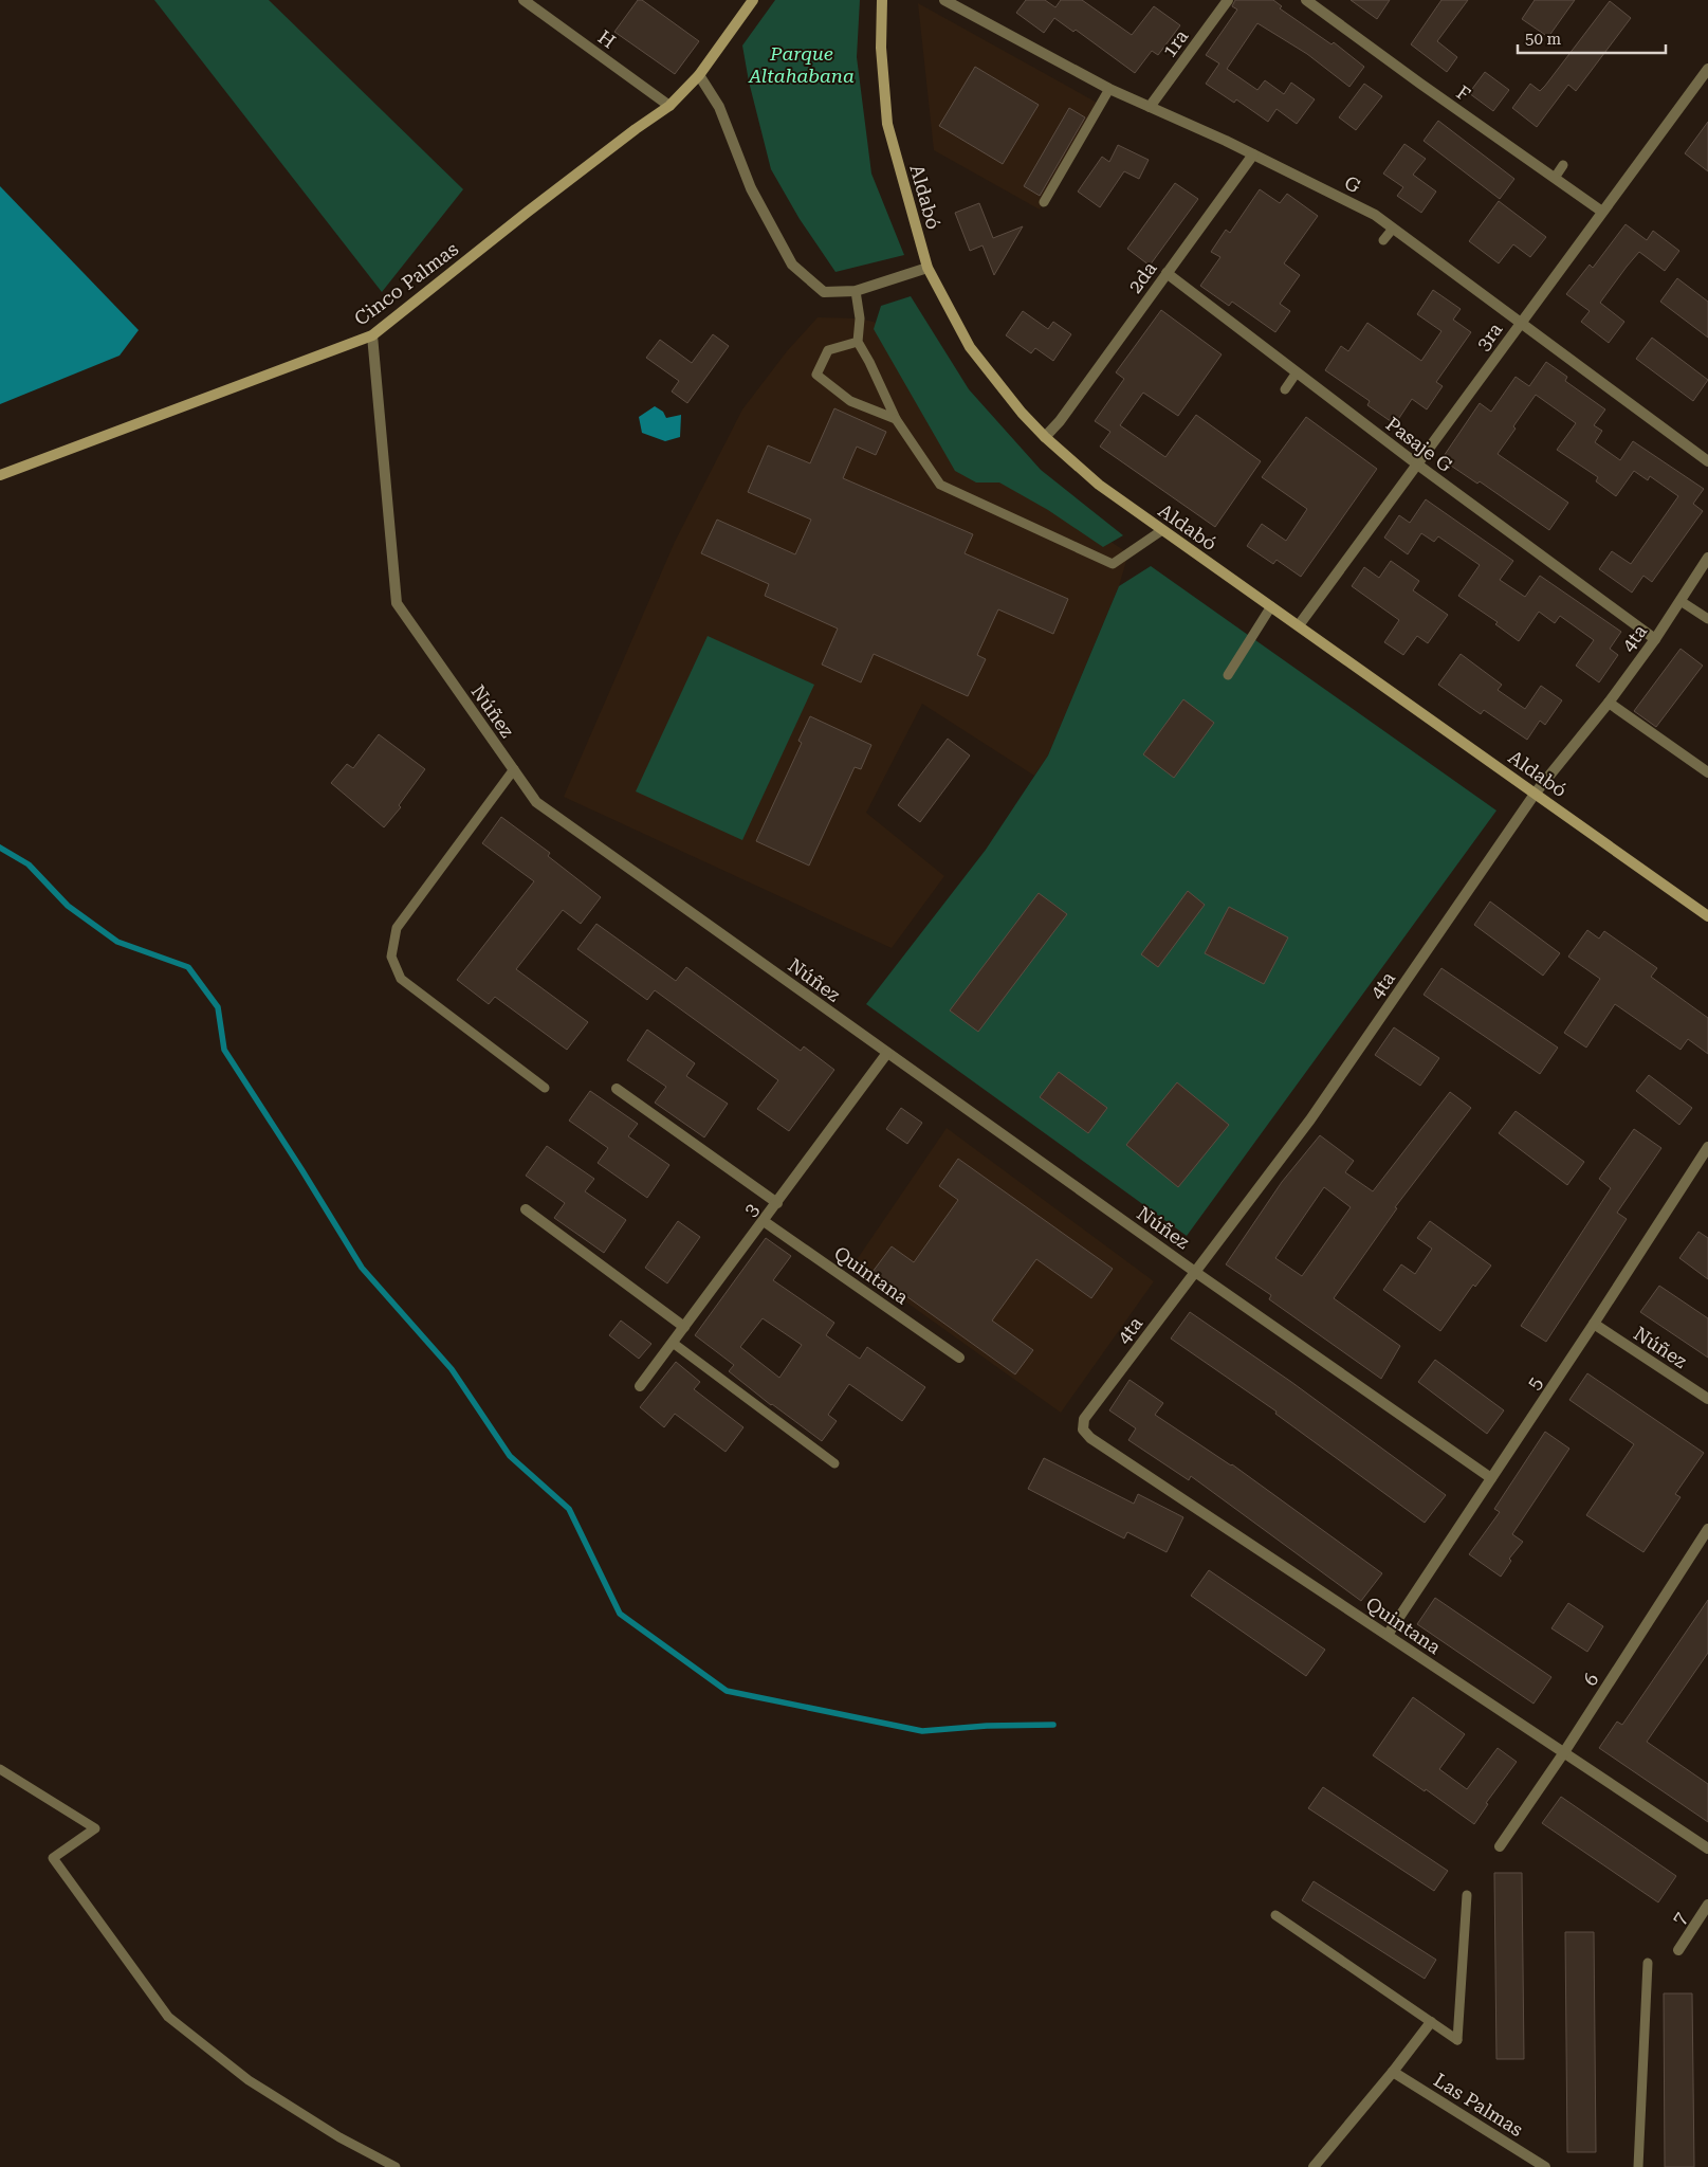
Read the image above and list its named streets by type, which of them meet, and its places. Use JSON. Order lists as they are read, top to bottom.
{
  "streets": {
    "main road": ["Aldabó", "Cinco Palmas"],
    "street": [
      "H",
      "1ra",
      "F",
      "G",
      "2da",
      "3ra",
      "Pasaje G",
      "4ta",
      "Núñez",
      "3",
      "Quintana",
      "5",
      "6",
      "7",
      "Las Palmas"
    ]
  },
  "crossings": [
    ["H", "Cinco Palmas"],
    ["1ra", "G"],
    ["F", "3ra"],
    ["G", "2da"],
    ["G", "3ra"],
    ["Aldabó", "2da"],
    ["Aldabó", "3ra"],
    ["Aldabó", "4ta"],
    ["2da", "Pasaje G"],
    ["Cinco Palmas", "Núñez"],
    ["3ra", "Pasaje G"],
    ["Pasaje G", "4ta"],
    ["4ta", "Núñez"],
    ["4ta", "Quintana"],
    ["Núñez", "3"],
    ["Núñez", "5"],
    ["3", "Quintana"],
    ["Quintana", "5"],
    ["Quintana", "6"]
  ],
  "parks": ["Parque Altahabana"],
  "scale_bar": "50 m"
}
